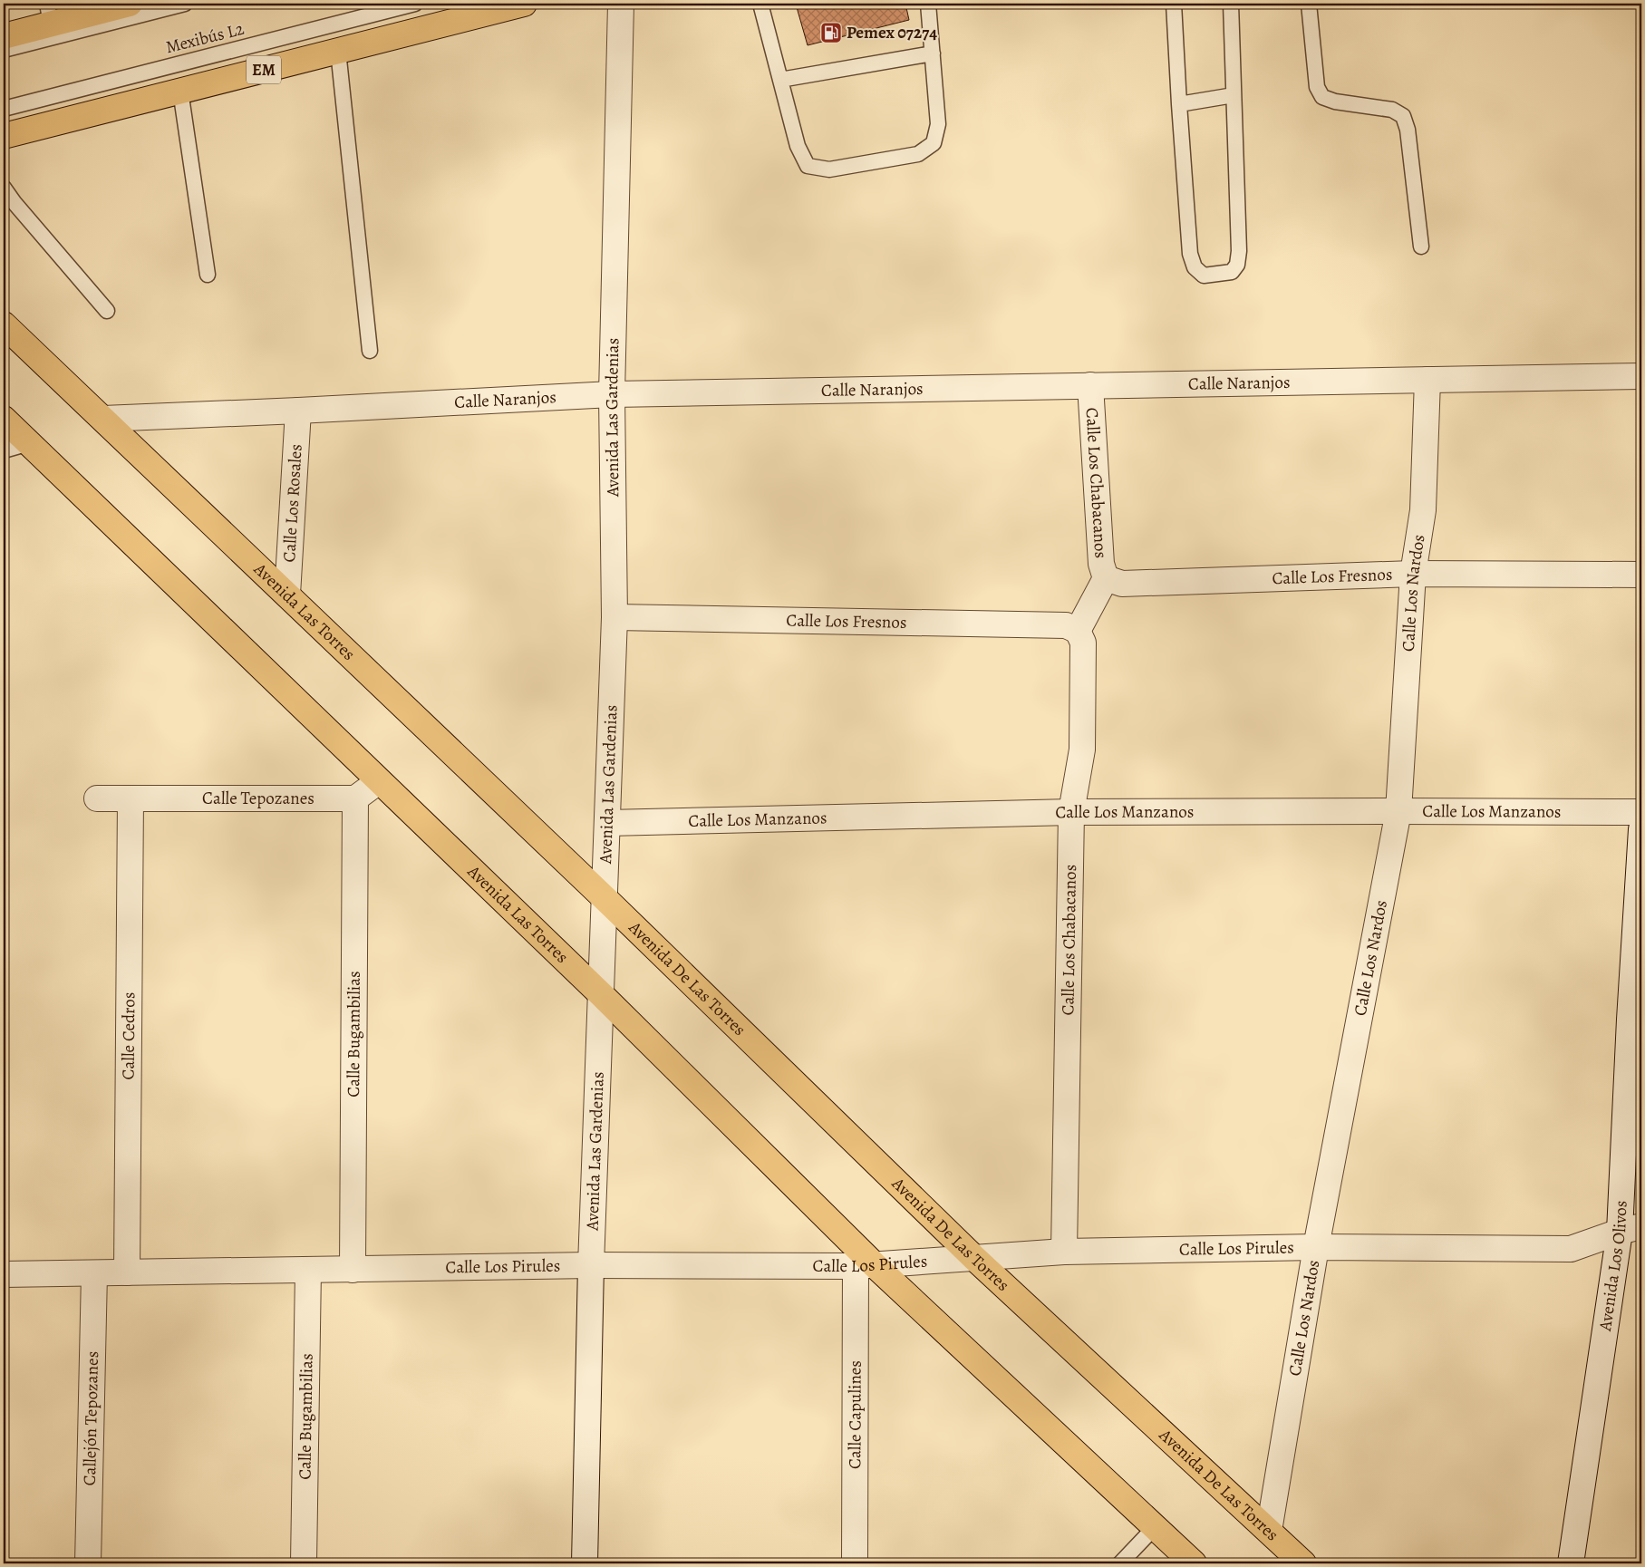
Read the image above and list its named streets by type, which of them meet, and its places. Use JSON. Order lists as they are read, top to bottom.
{
  "streets": {
    "main road": ["EM", "Avenida Las Torres", "Avenida De Las Torres"],
    "street": [
      "Calle Naranjos",
      "Avenida Las Gardenias",
      "Calle Los Chabacanos",
      "Calle Los Rosales",
      "Calle Los Fresnos",
      "Calle Los Nardos",
      "Calle Tepozanes",
      "Calle Los Manzanos",
      "Calle Bugambilias",
      "Calle Cedros",
      "Calle Los Pirules",
      "Avenida Los Olivos",
      "Calle Capulines",
      "Callejón Tepozanes"
    ],
    "lane": ["Mexibús L2"]
  },
  "crossings": [
    ["Calle Naranjos", "Avenida Las Gardenias"],
    ["Calle Naranjos", "Calle Los Chabacanos"],
    ["Calle Naranjos", "Calle Los Rosales"],
    ["Calle Naranjos", "Calle Los Nardos"],
    ["Calle Naranjos", "Avenida Las Torres"],
    ["Avenida Las Gardenias", "Calle Los Fresnos"],
    ["Avenida Las Gardenias", "Avenida Las Torres"],
    ["Avenida Las Gardenias", "Calle Los Manzanos"],
    ["Avenida Las Gardenias", "Avenida De Las Torres"],
    ["Avenida Las Gardenias", "Calle Los Pirules"],
    ["Calle Los Chabacanos", "Calle Los Fresnos"],
    ["Calle Los Chabacanos", "Calle Los Manzanos"],
    ["Calle Los Chabacanos", "Calle Los Pirules"],
    ["Calle Los Rosales", "Avenida Las Torres"],
    ["Calle Los Fresnos", "Calle Los Nardos"],
    ["Calle Los Nardos", "Calle Los Manzanos"],
    ["Calle Los Nardos", "Avenida De Las Torres"],
    ["Calle Los Nardos", "Calle Los Pirules"],
    ["Avenida Las Torres", "Avenida De Las Torres"],
    ["Calle Tepozanes", "Calle Bugambilias"],
    ["Calle Tepozanes", "Calle Cedros"],
    ["Avenida De Las Torres", "Calle Los Pirules"],
    ["Calle Bugambilias", "Calle Los Pirules"],
    ["Calle Cedros", "Calle Los Pirules"],
    ["Calle Los Pirules", "Avenida Los Olivos"],
    ["Calle Los Pirules", "Calle Capulines"],
    ["Calle Los Pirules", "Callejón Tepozanes"]
  ],
  "places": {
    "fuel station": ["Pemex 07274"]
  }
}
